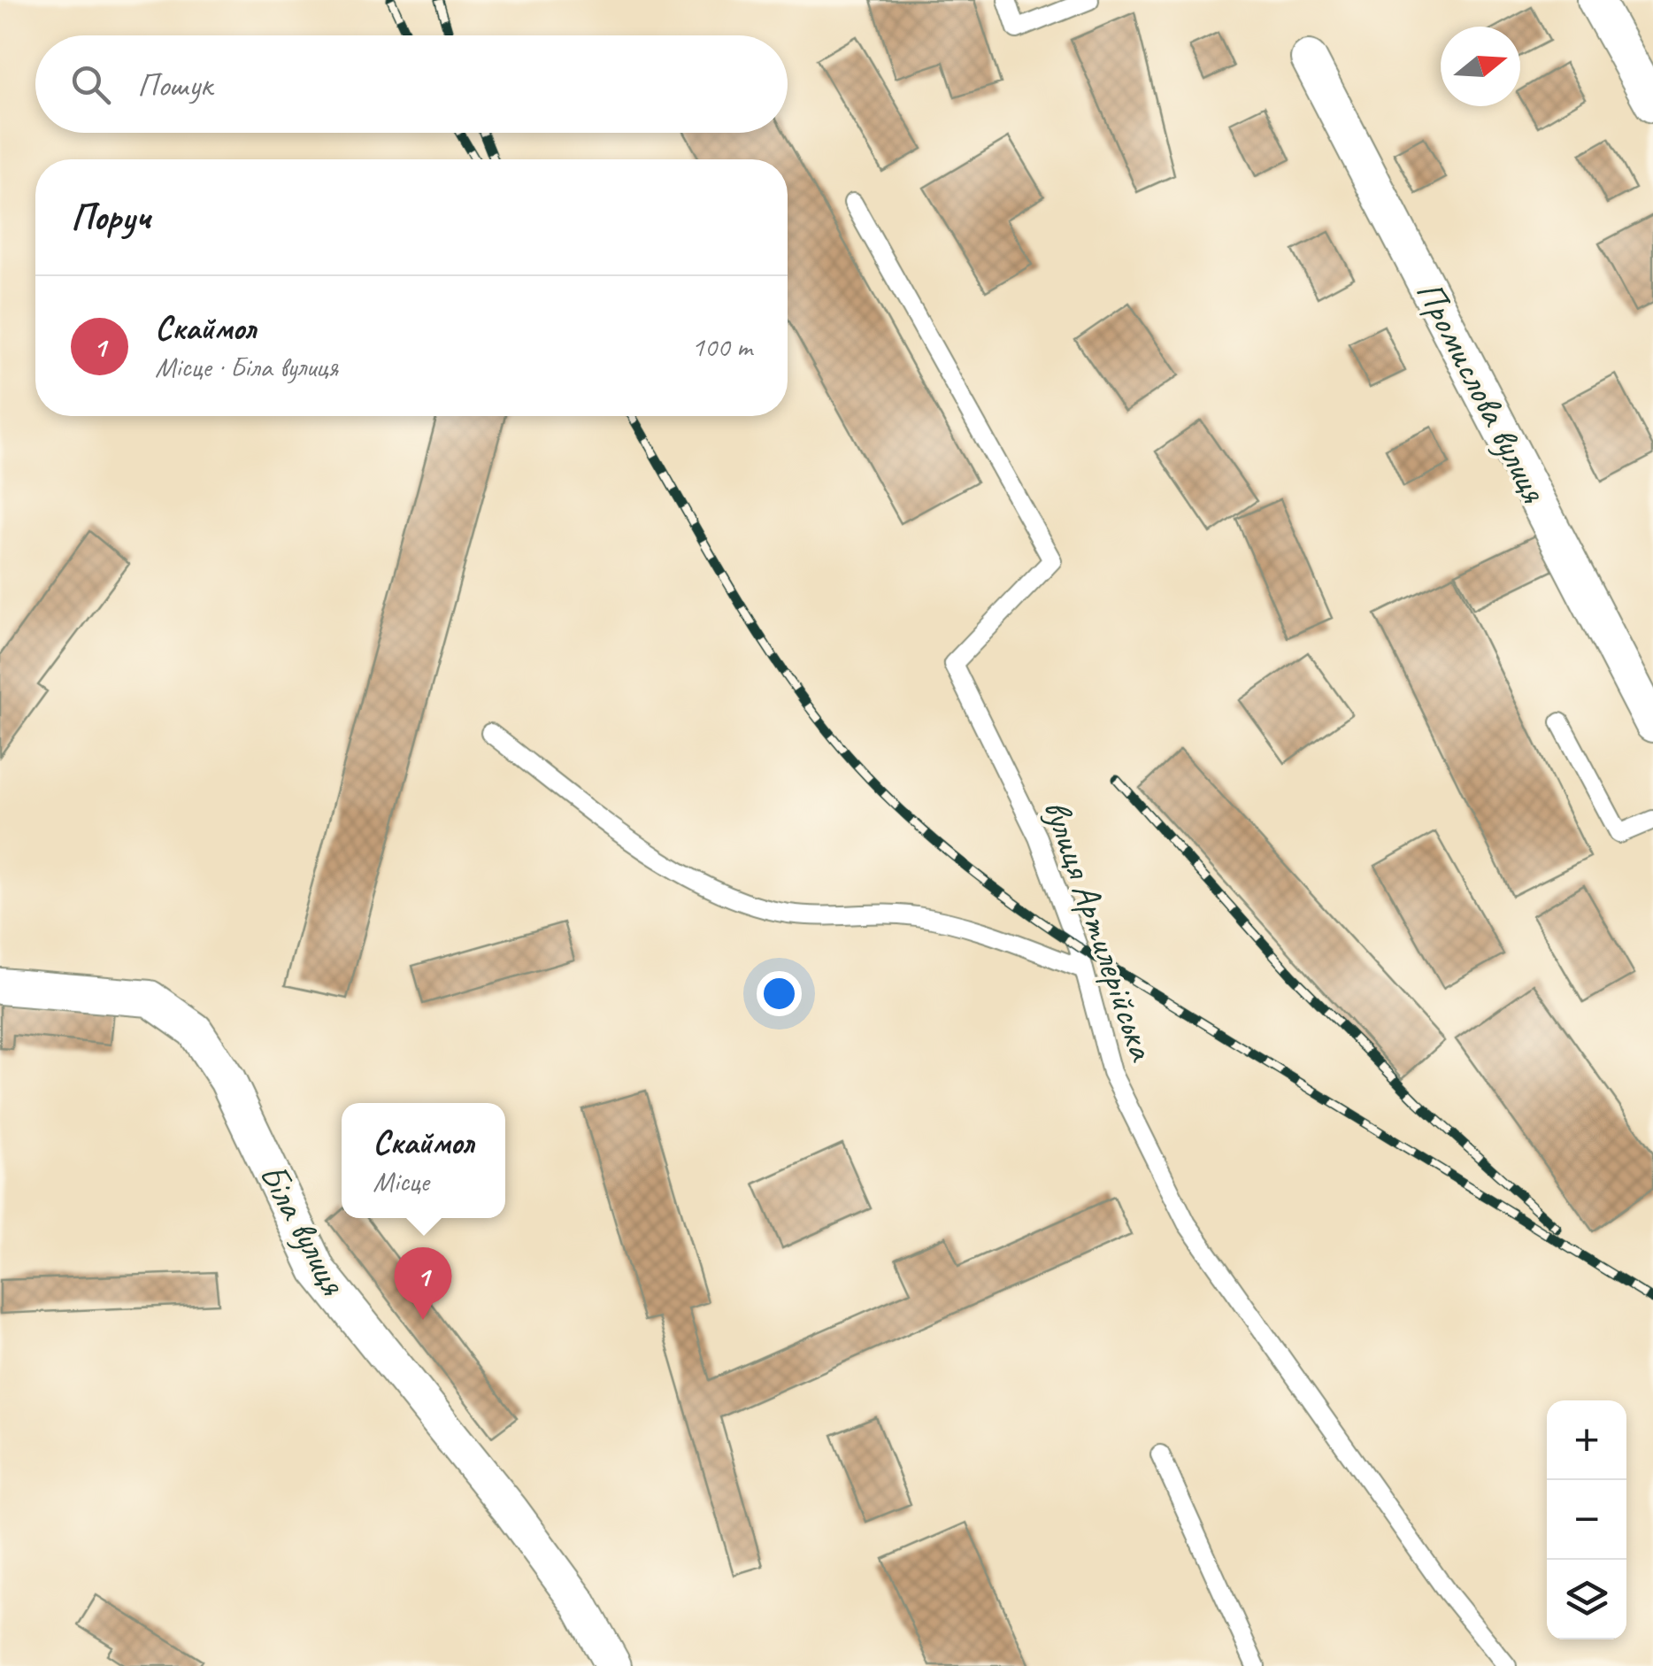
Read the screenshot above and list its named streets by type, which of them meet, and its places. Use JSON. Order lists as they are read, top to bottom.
{
  "streets": {
    "street": ["Промислова вулиця", "Біла вулиця"],
    "lane": ["вулиця Артилерійська"]
  },
  "north": "right",
  "page": {
    "search": "Пошук",
    "heading": "Поруч",
    "list": [
      {
        "mark": "1",
        "name": "Скаймол",
        "note": "Місце · Біла вулиця",
        "value": "100 m"
      }
    ],
    "popup": ["Скаймол", "Місце"],
    "pins": "1",
    "map_buttons": ["+", "−"]
  }
}
